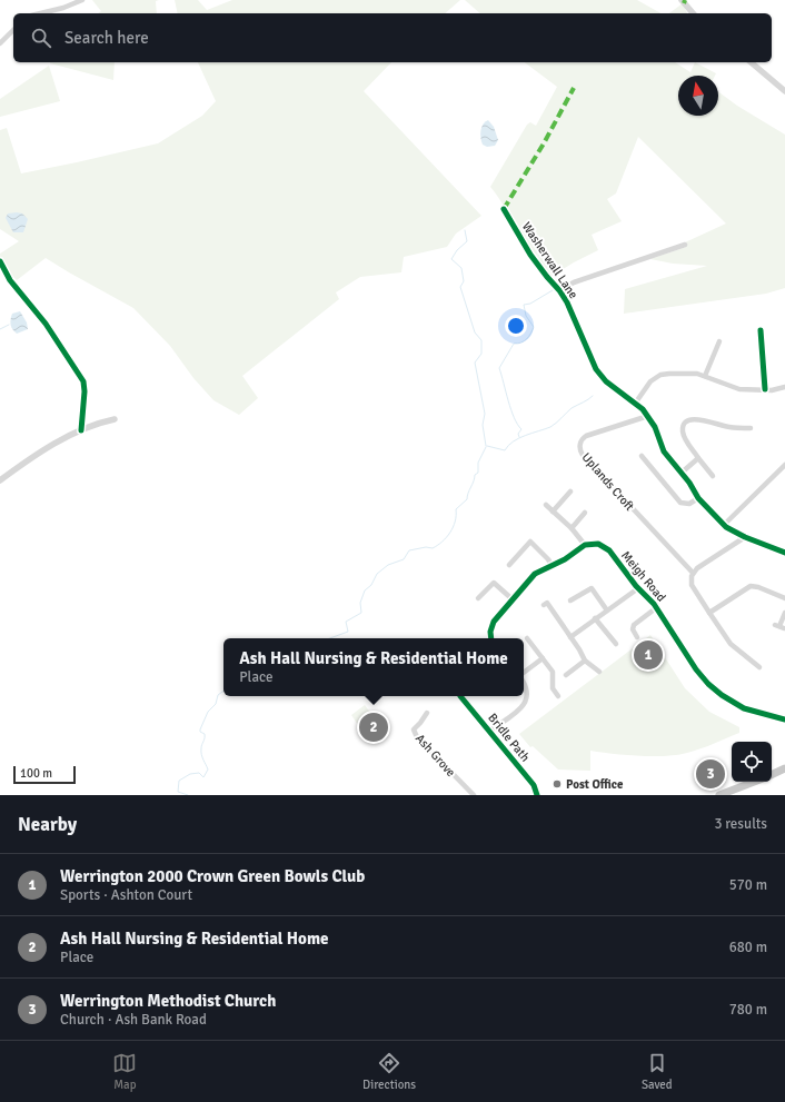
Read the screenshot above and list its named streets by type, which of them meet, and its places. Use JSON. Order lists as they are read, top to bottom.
{
  "streets": {
    "street": [
      "Washerwall Lane",
      "Uplands Croft",
      "Meigh Road",
      "Bridle Path",
      "Ash Grove"
    ]
  },
  "crossings": [
    ["Washerwall Lane", "Uplands Croft"]
  ],
  "places": ["Post Office"],
  "scale_bar": "100 m",
  "north": "top",
  "page": {
    "search": "Search here",
    "pins": ["1", "2", "3"],
    "popup": ["Ash Hall Nursing & Residential Home", "Place"],
    "scale": "100 m",
    "heading": ["Nearby", "3 results"],
    "list": [
      {
        "mark": "1",
        "name": "Werrington 2000 Crown Green Bowls Club",
        "note": "Sports · Ashton Court",
        "value": "570 m"
      },
      {
        "mark": "2",
        "name": "Ash Hall Nursing & Residential Home",
        "note": "Place",
        "value": "680 m"
      },
      {
        "mark": "3",
        "name": "Werrington Methodist Church",
        "note": "Church · Ash Bank Road",
        "value": "780 m"
      }
    ],
    "nav": ["Map", "Directions", "Saved"]
  }
}
